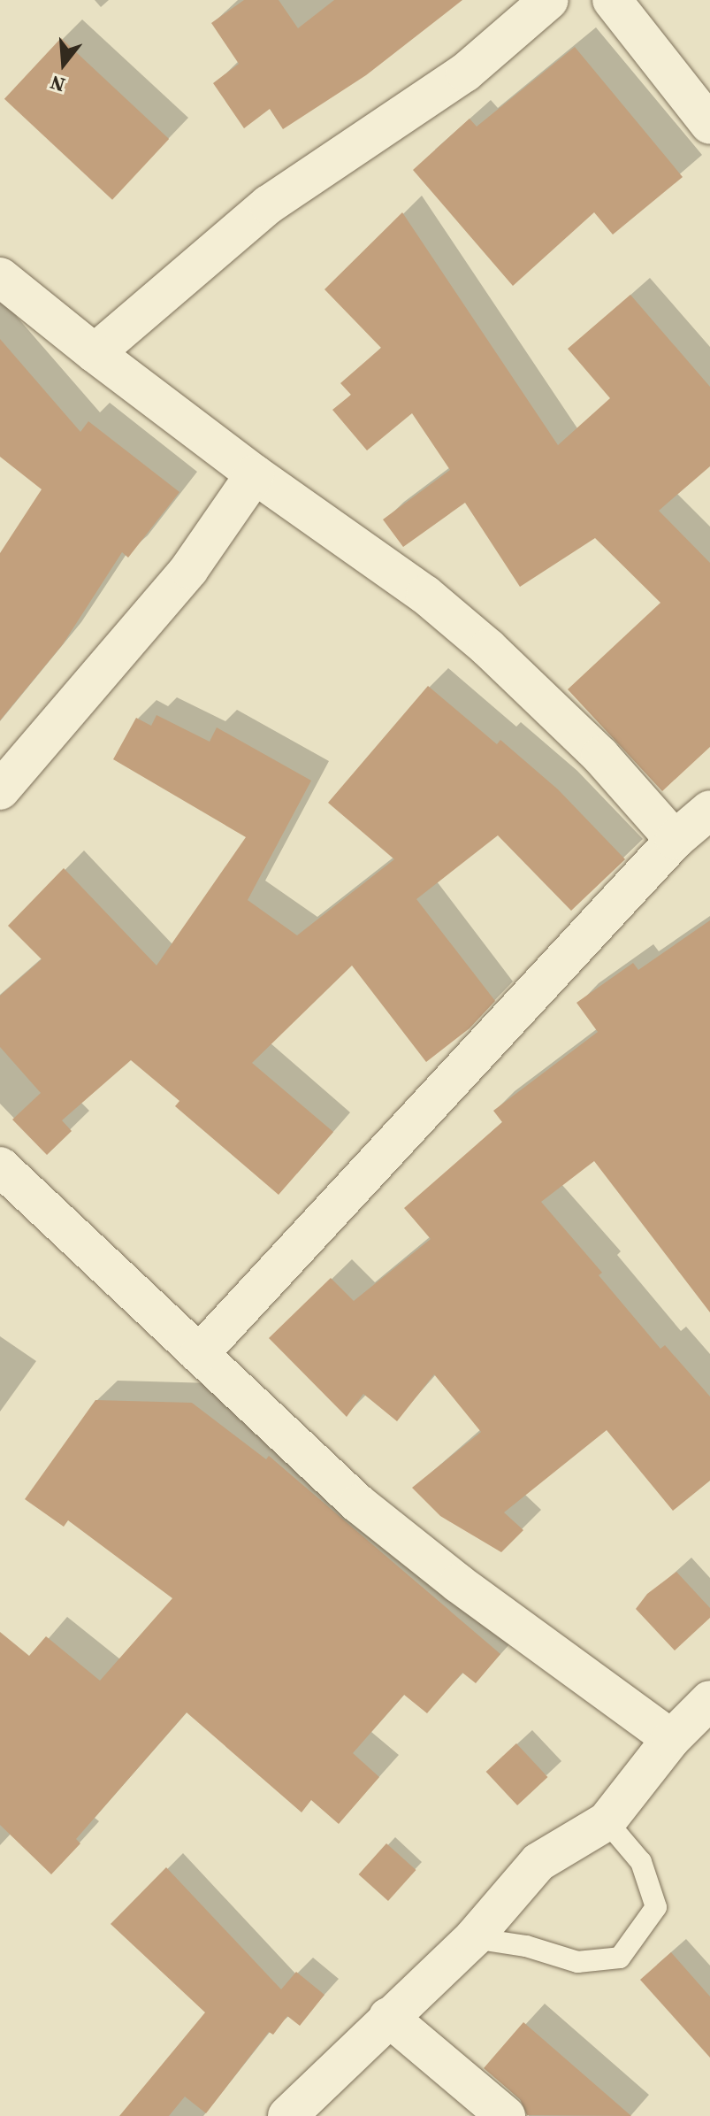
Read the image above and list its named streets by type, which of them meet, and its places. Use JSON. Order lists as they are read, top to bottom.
{
  "north": "bottom"
}
